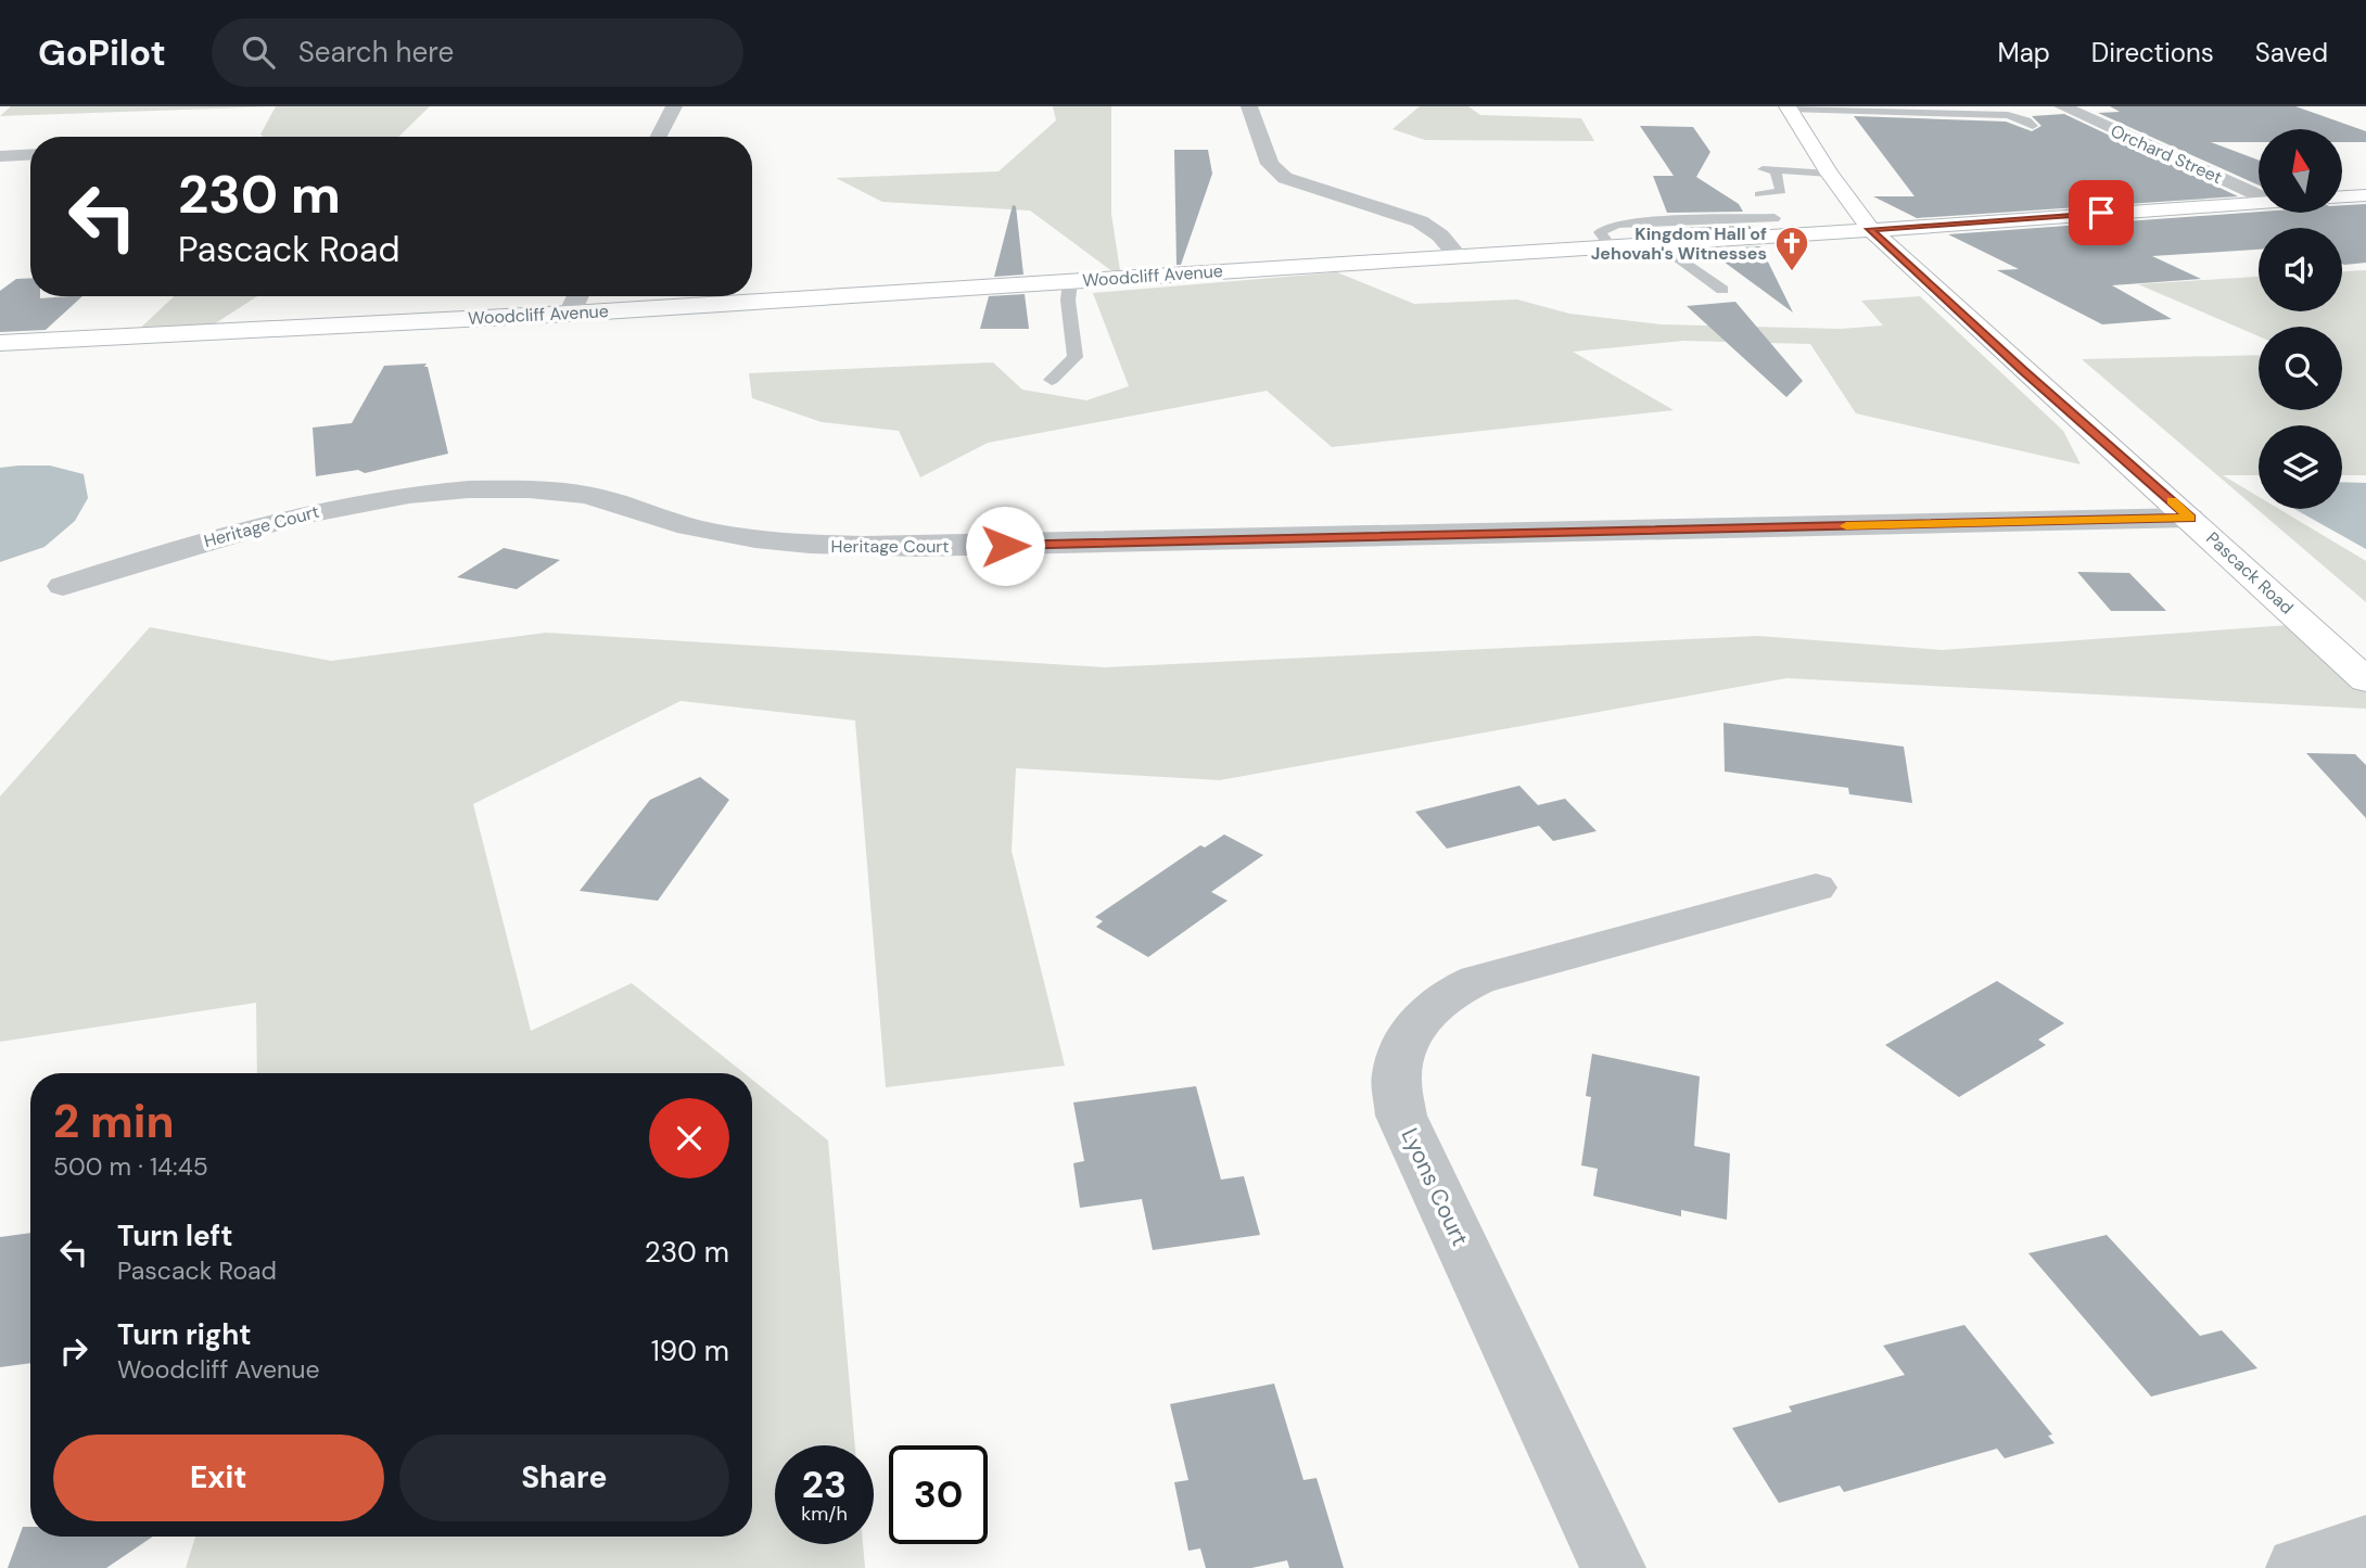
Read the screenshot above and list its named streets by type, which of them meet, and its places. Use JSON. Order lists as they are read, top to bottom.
{
  "streets": {
    "main road": ["Woodcliff Avenue", "Pascack Road"],
    "street": ["Orchard Street", "Heritage Court", "Lyons Court"]
  },
  "crossings": [
    ["Woodcliff Avenue", "Pascack Road"],
    ["Heritage Court", "Pascack Road"]
  ],
  "places": {
    "church": ["Kingdom Hall of Jehovah's Witnesses"]
  },
  "north": "top",
  "page": {
    "header": "GoPilot",
    "search": "Search here",
    "nav": ["Map", "Directions", "Saved"],
    "turn": ["230 m", "Pascack Road"],
    "heading": ["2 min", "500 m · 14:45"],
    "list": [
      {
        "name": "Turn left",
        "note": "Pascack Road",
        "value": "230 m"
      },
      {
        "name": "Turn right",
        "note": "Woodcliff Avenue",
        "value": "190 m"
      }
    ],
    "buttons": ["Exit", "Share"],
    "speed": "23 km/h",
    "limit": "30"
  }
}
